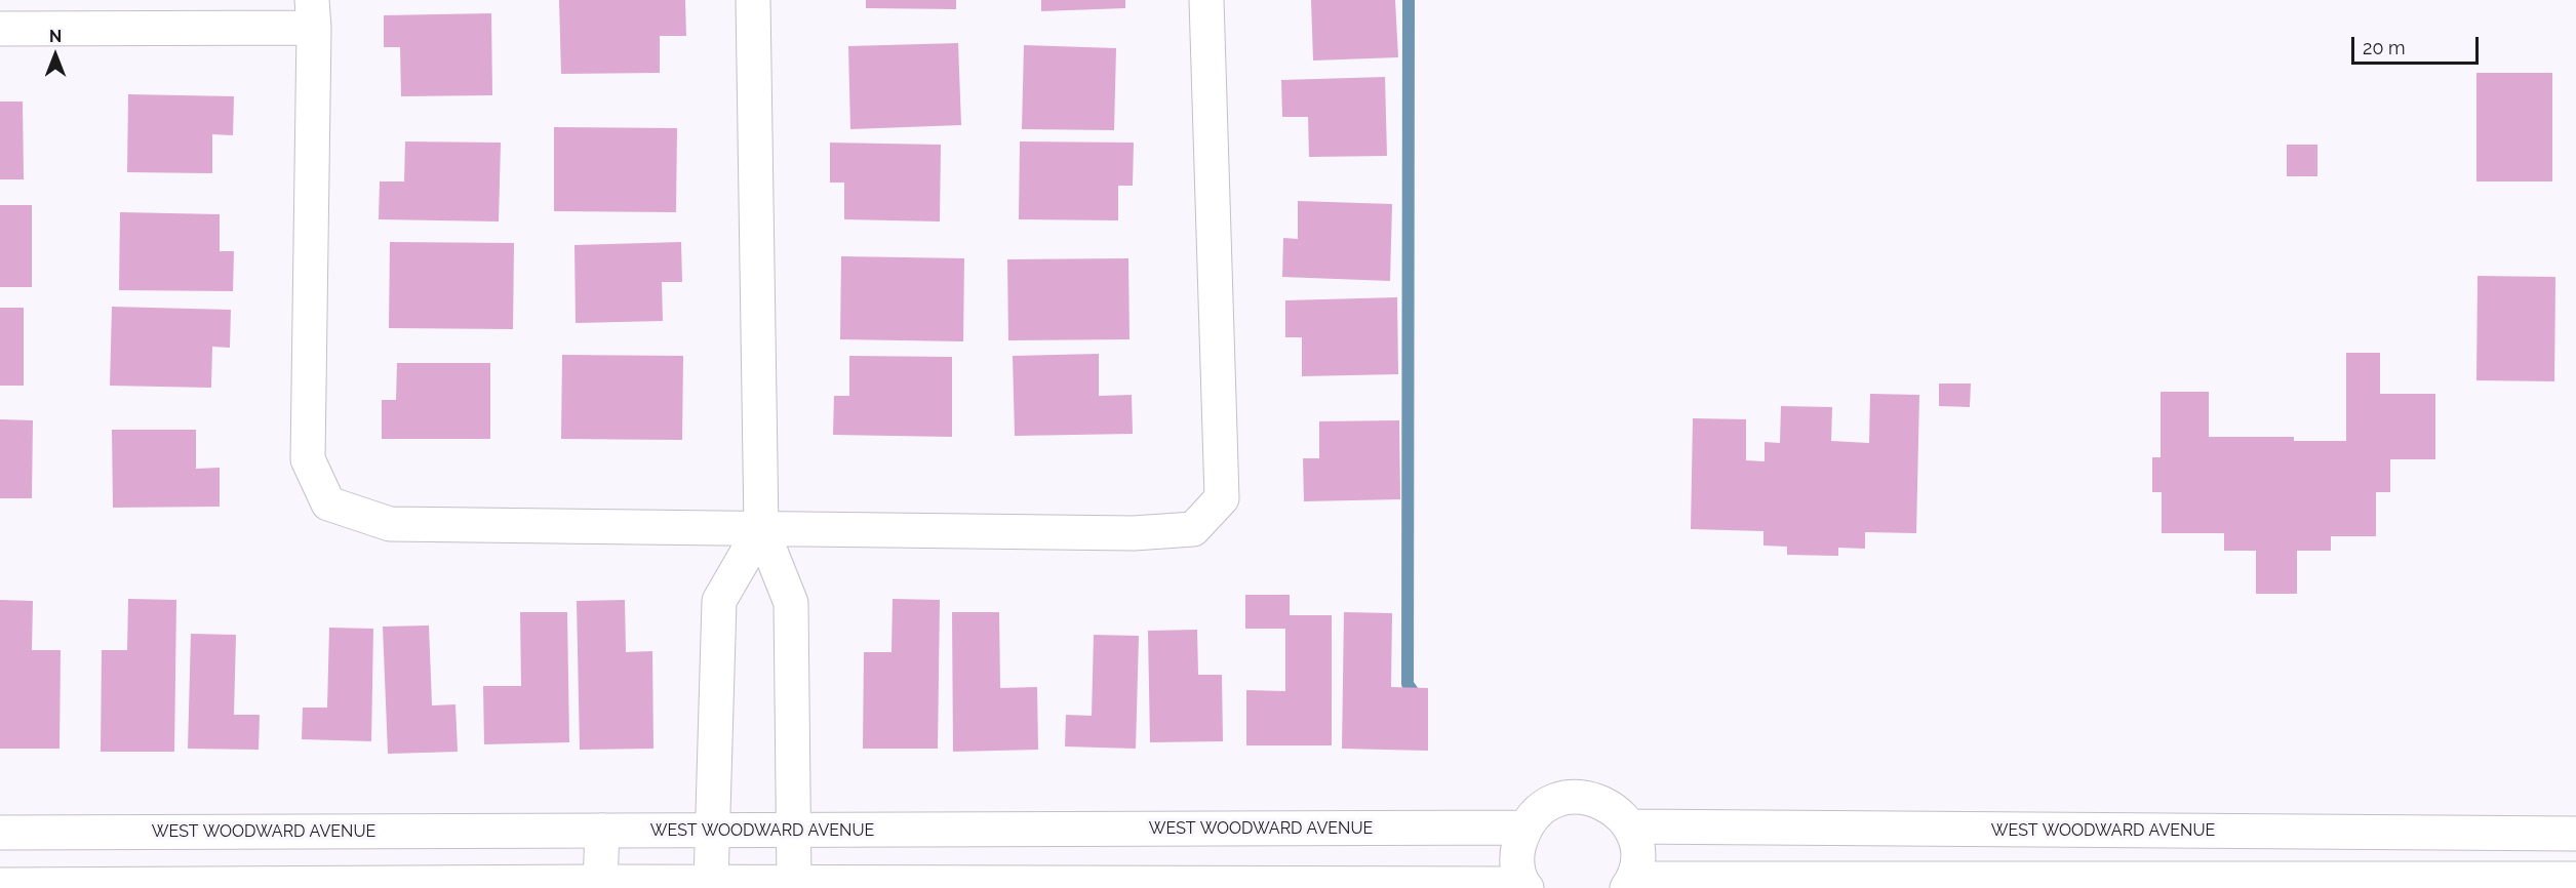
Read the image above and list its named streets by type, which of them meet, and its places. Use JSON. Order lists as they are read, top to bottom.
{
  "streets": {
    "street": ["WEST WOODWARD AVENUE"]
  },
  "scale_bar": "20 m",
  "north": "top"
}
